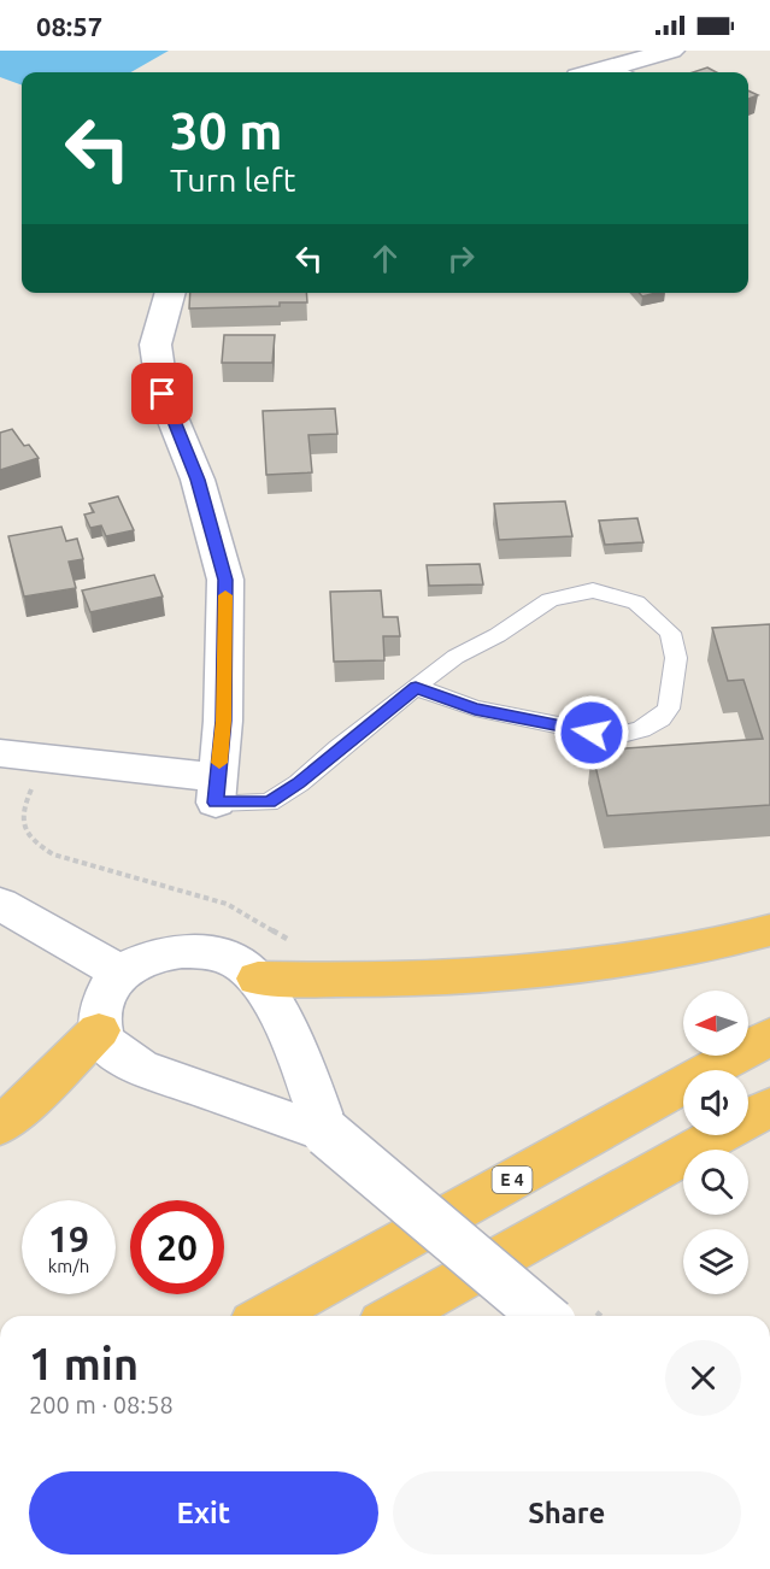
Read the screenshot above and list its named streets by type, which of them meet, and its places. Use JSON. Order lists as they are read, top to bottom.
{
  "streets": {
    "highway": ["E 4"]
  },
  "north": "left",
  "page": {
    "status": "08:57",
    "turn": ["30 m", "Turn left"],
    "speed": "19 km/h",
    "limit": "20",
    "heading": ["1 min", "200 m · 08:58"],
    "buttons": ["Exit", "Share"]
  }
}
